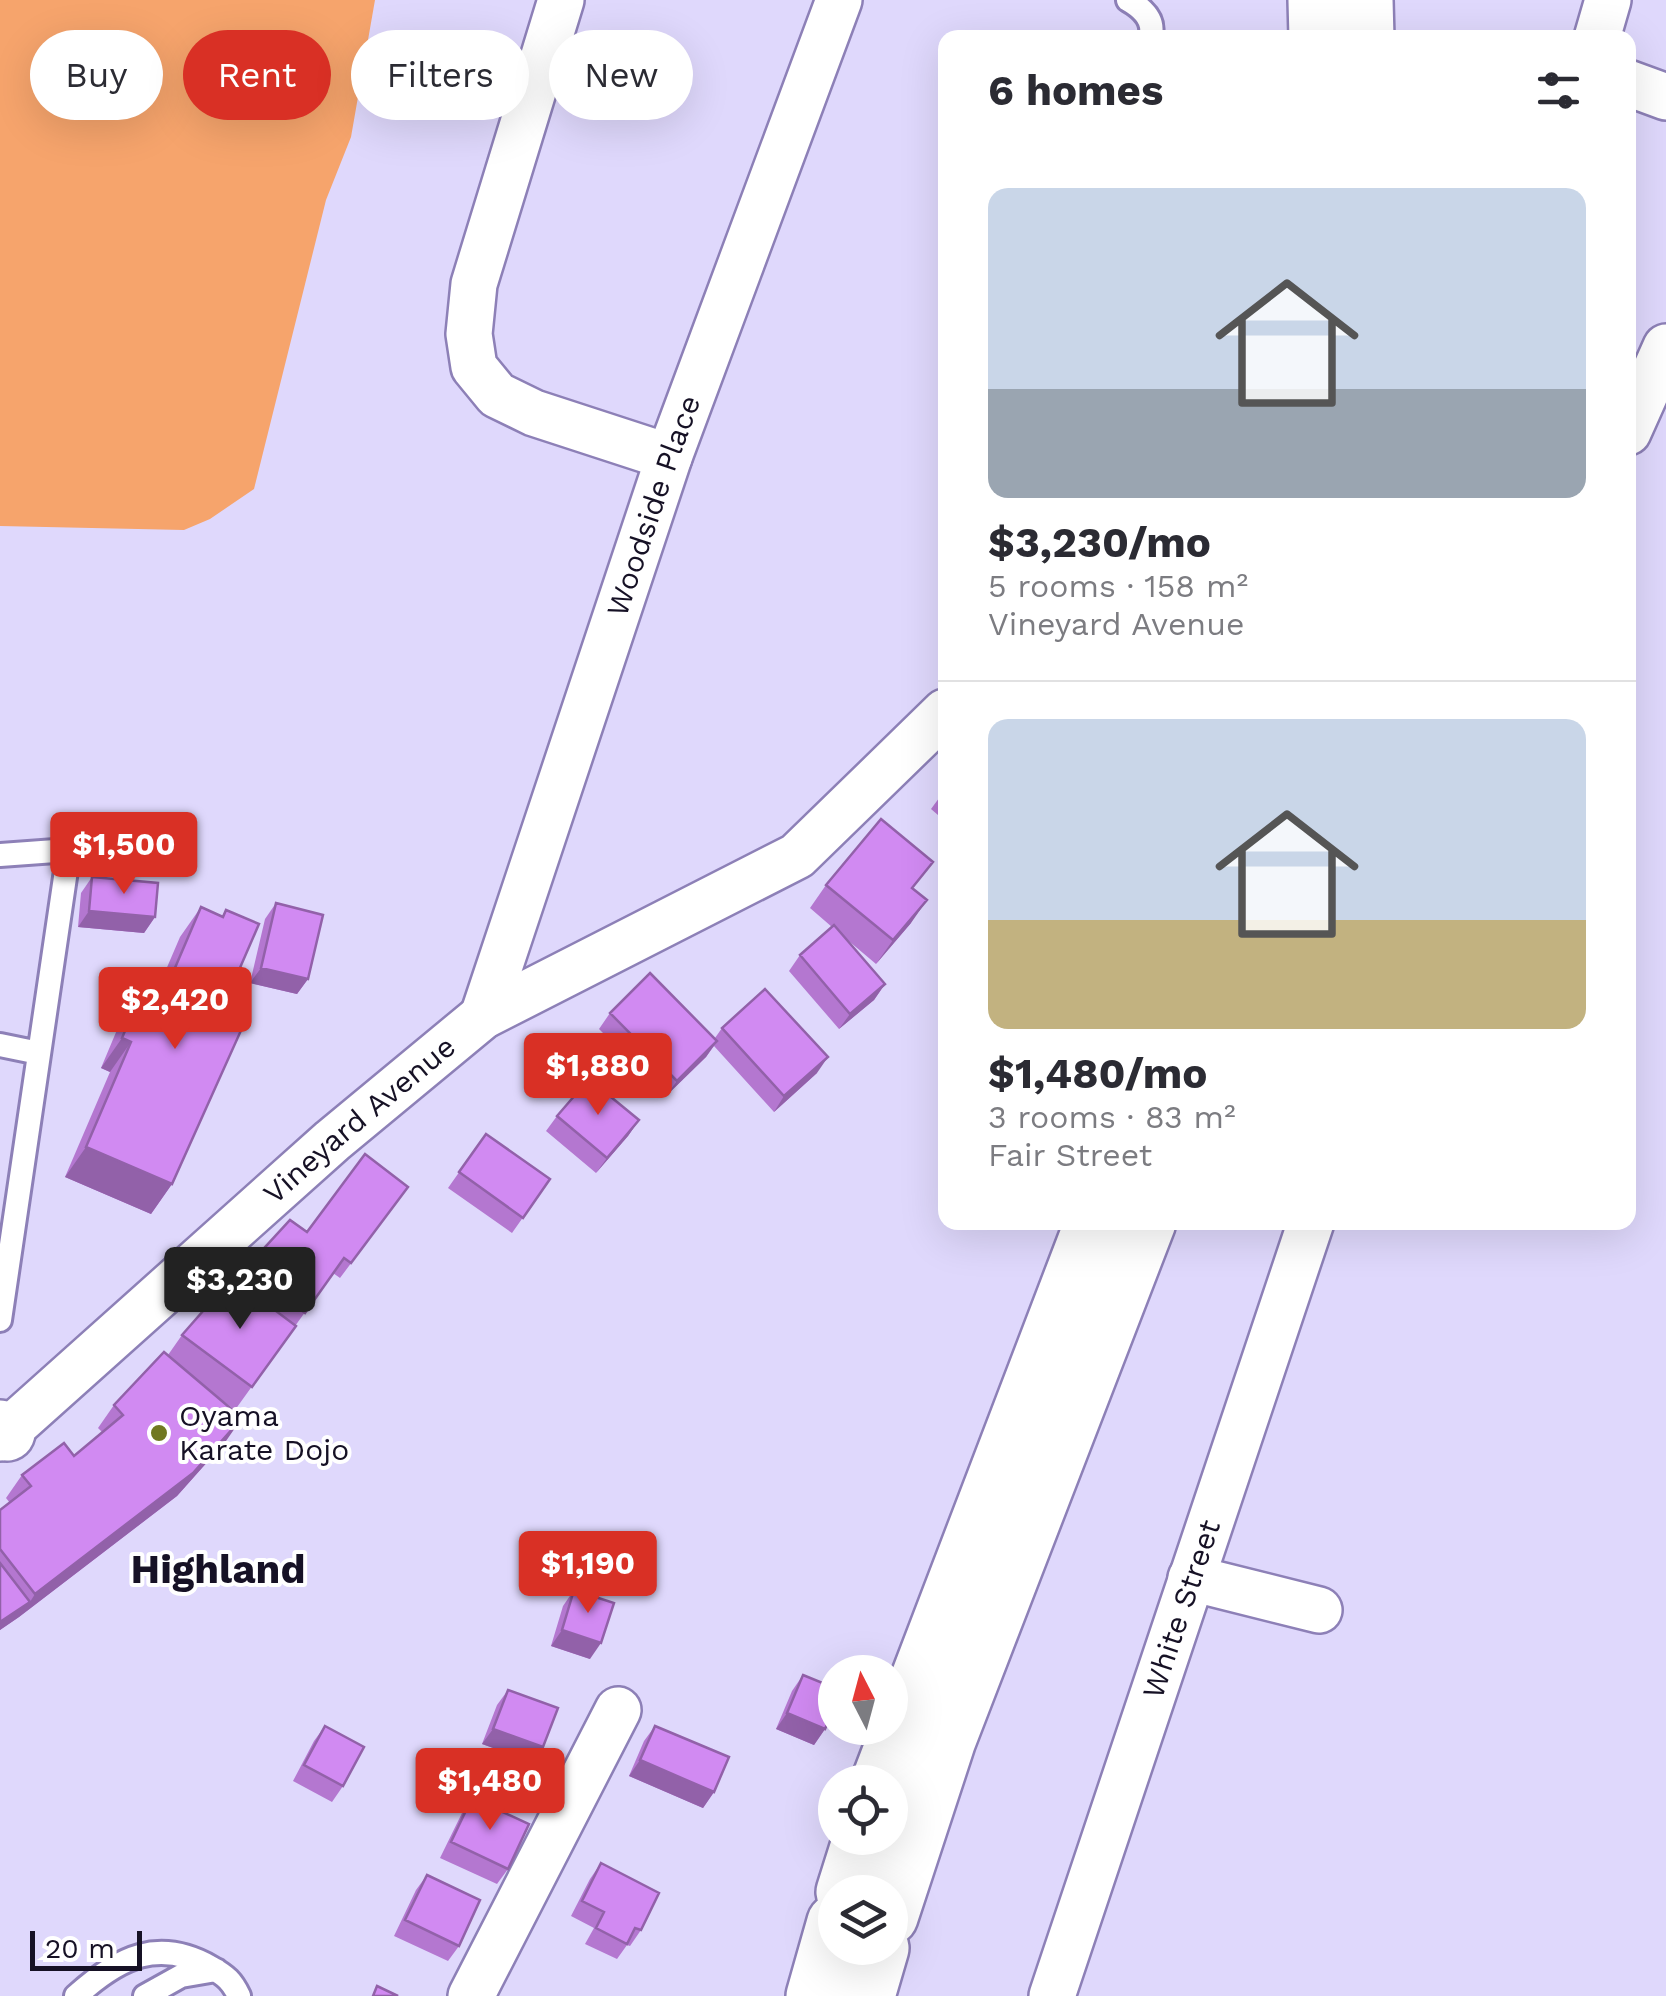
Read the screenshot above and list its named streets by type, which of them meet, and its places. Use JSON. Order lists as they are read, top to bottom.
{
  "streets": {
    "street": ["Woodside Place", "Vineyard Avenue", "White Street"]
  },
  "crossings": [
    ["Woodside Place", "Vineyard Avenue"]
  ],
  "districts": ["Highland"],
  "places": ["Oyama Karate Dojo"],
  "scale_bar": "20 m",
  "north": "top",
  "page": {
    "chip": [
      "Buy",
      "Rent",
      "Filters",
      "New"
    ],
    "heading": "6 homes",
    "list": [
      {
        "name": "$3,230/mo",
        "note": "5 rooms · 158 m² · Vineyard Avenue"
      },
      {
        "name": "$1,480/mo",
        "note": "3 rooms · 83 m² · Fair Street"
      }
    ],
    "price": [
      "$1,500",
      "$2,420",
      "$1,880",
      "$3,230",
      "$1,190",
      "$1,480"
    ],
    "scale": "20 m"
  }
}
